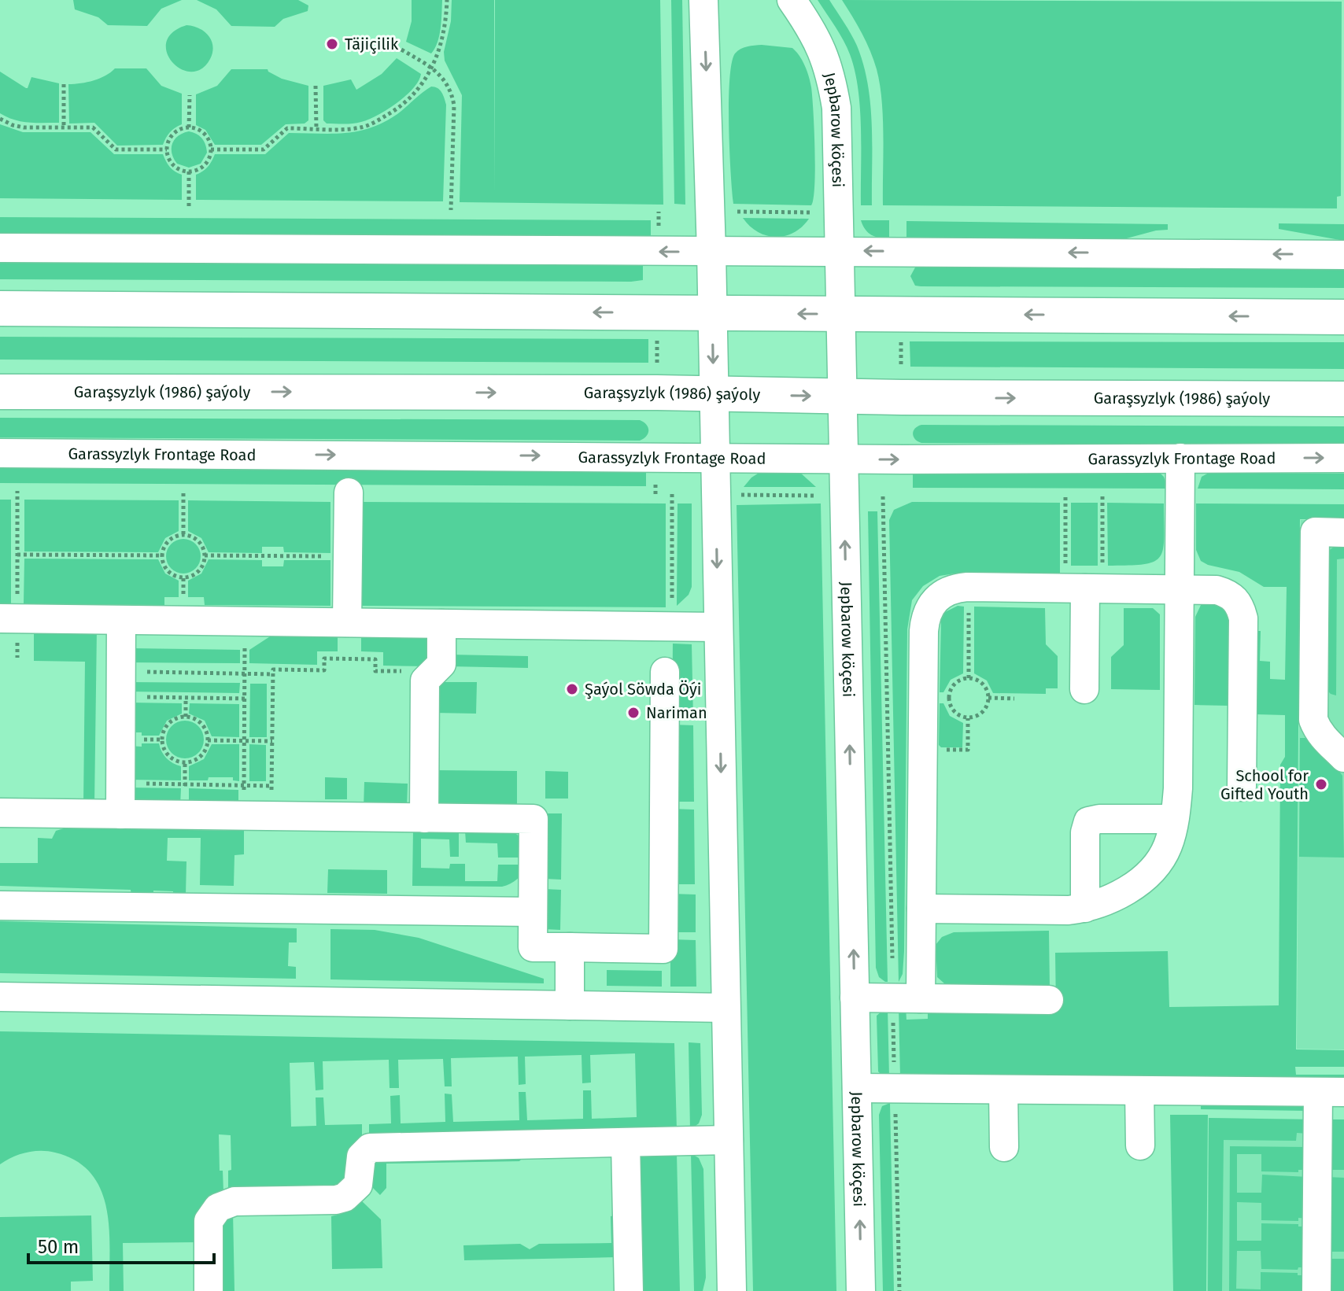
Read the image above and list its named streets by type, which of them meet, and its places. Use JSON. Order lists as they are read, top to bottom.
{
  "streets": {
    "main road": ["Garaşsyzlyk (1986) şaýoly"],
    "street": ["Jepbarow köçesi", "Garassyzlyk Frontage Road"]
  },
  "crossings": [
    ["Jepbarow köçesi", "Garaşsyzlyk (1986) şaýoly"],
    ["Jepbarow köçesi", "Garassyzlyk Frontage Road"]
  ],
  "places": [
    "Täjiçilik",
    "Şaýol Söwda Öýi",
    "Nariman",
    "School for Gifted Youth"
  ],
  "scale_bar": "50 m"
}
